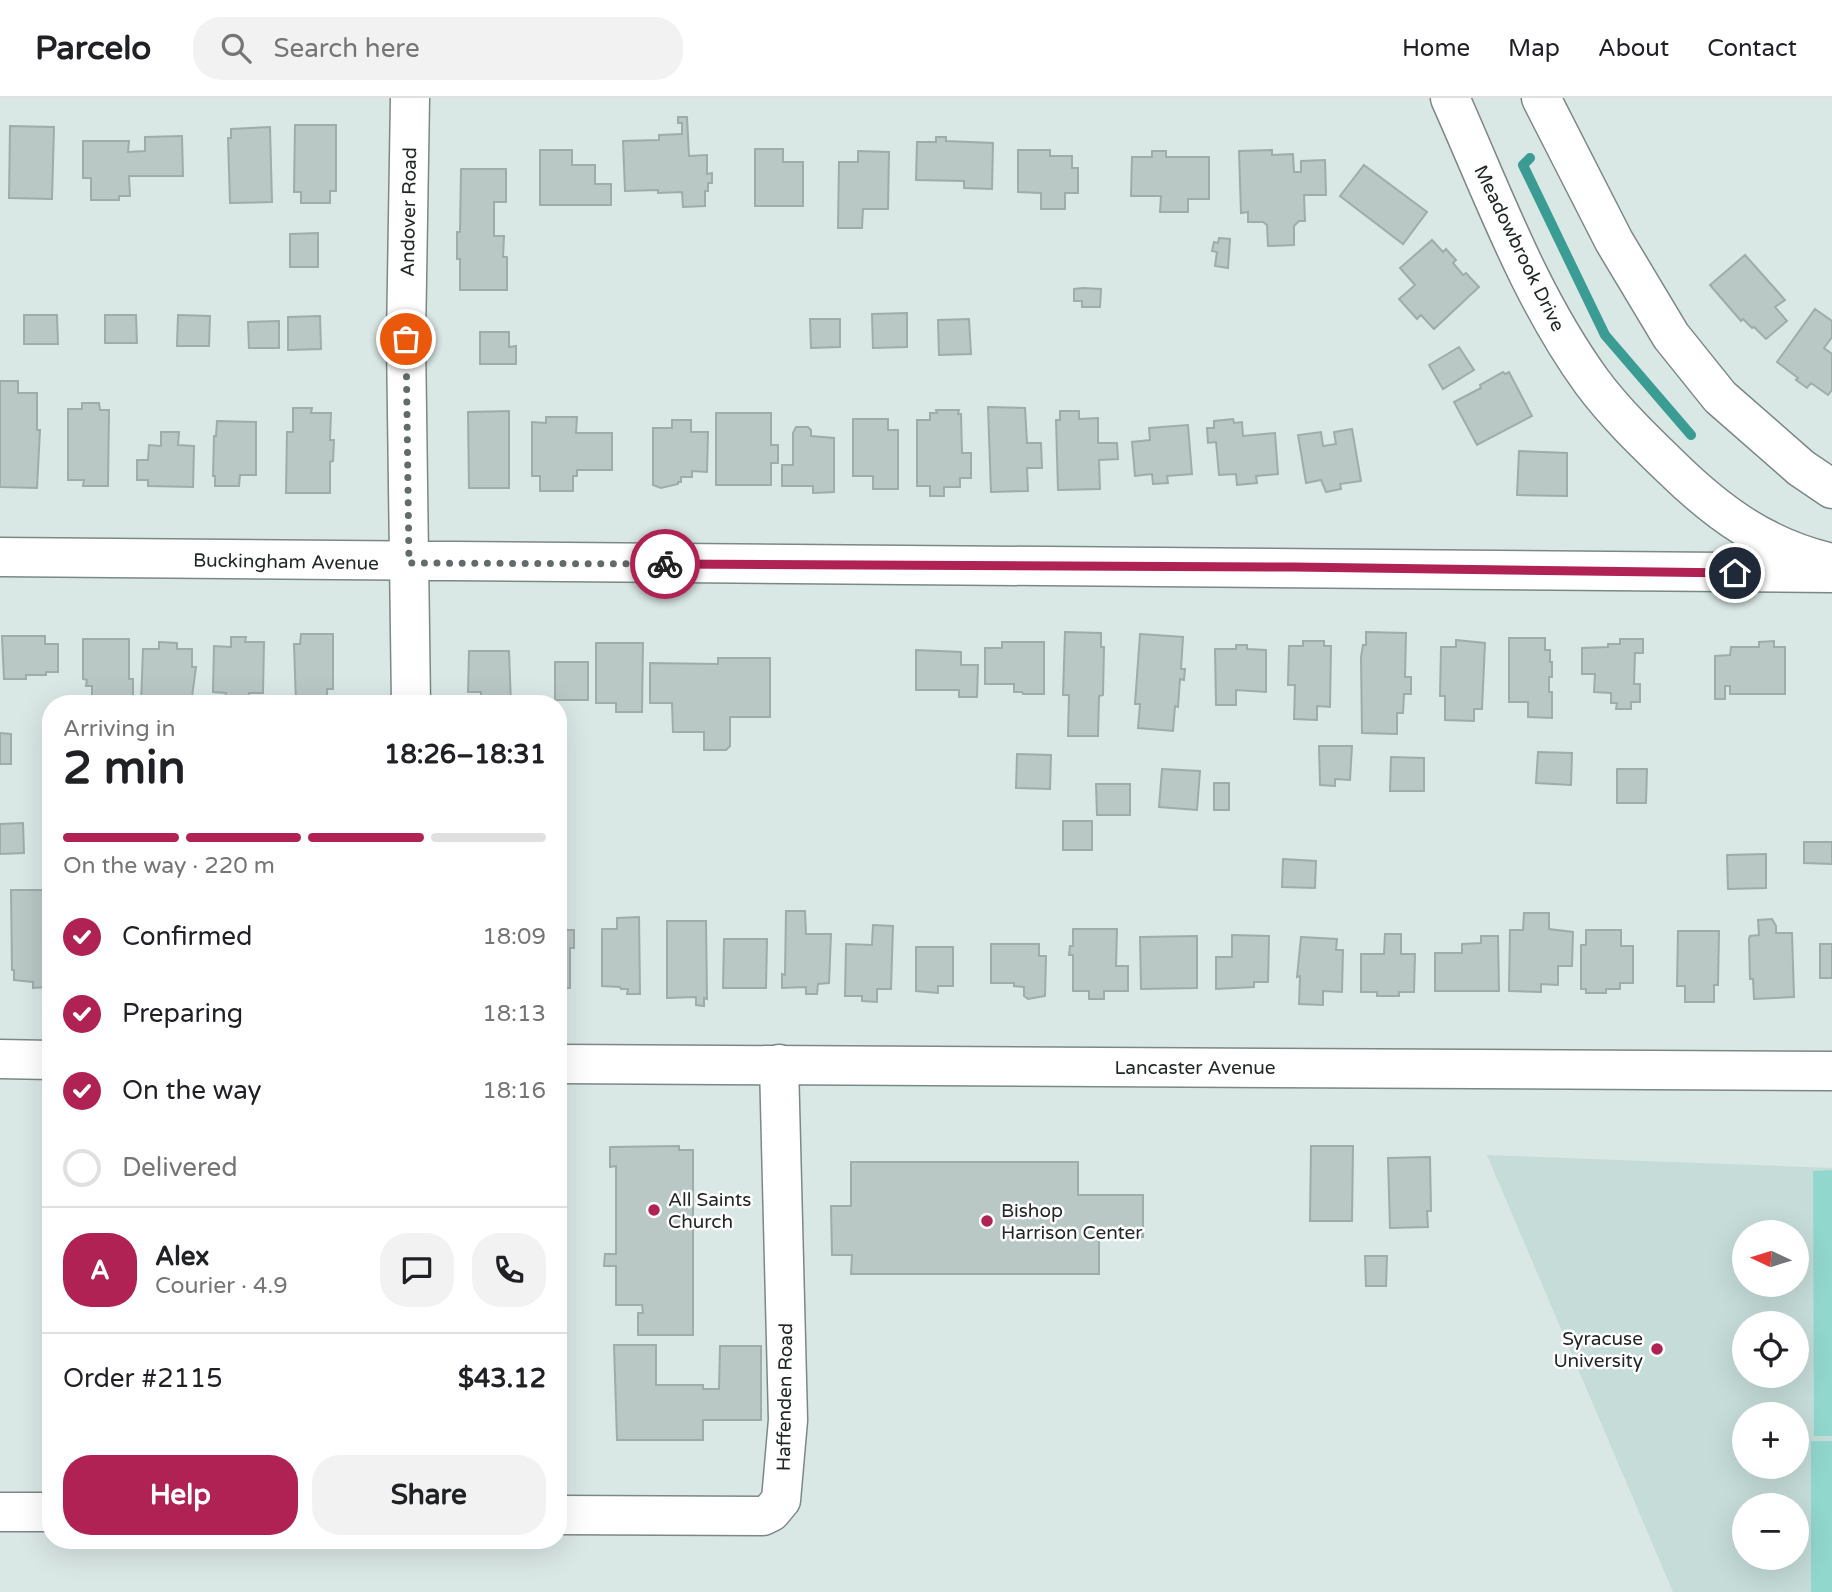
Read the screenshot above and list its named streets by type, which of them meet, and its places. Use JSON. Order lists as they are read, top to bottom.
{
  "streets": {
    "street": [
      "Andover Road",
      "Meadowbrook Drive",
      "Buckingham Avenue",
      "Lancaster Avenue",
      "Haffenden Road"
    ]
  },
  "crossings": [
    ["Andover Road", "Buckingham Avenue"],
    ["Lancaster Avenue", "Haffenden Road"]
  ],
  "places": ["All Saints Church", "Bishop Harrison Center", "Syracuse University"],
  "north": "left",
  "page": {
    "header": "Parcelo",
    "search": "Search here",
    "nav": [
      "Home",
      "Map",
      "About",
      "Contact"
    ],
    "heading": ["2 min", "Arriving in", "18:26–18:31"],
    "panel": [
      "Alex",
      "Courier · 4.9",
      "Order #2115",
      "$43.12"
    ],
    "bar": "On the way · 220 m",
    "list": [
      ["Confirmed", "18:09"],
      ["Preparing", "18:13"],
      ["On the way", "18:16"],
      "Delivered"
    ],
    "map_buttons": ["+", "−"],
    "round": "A",
    "buttons": ["Help", "Share"]
  }
}
